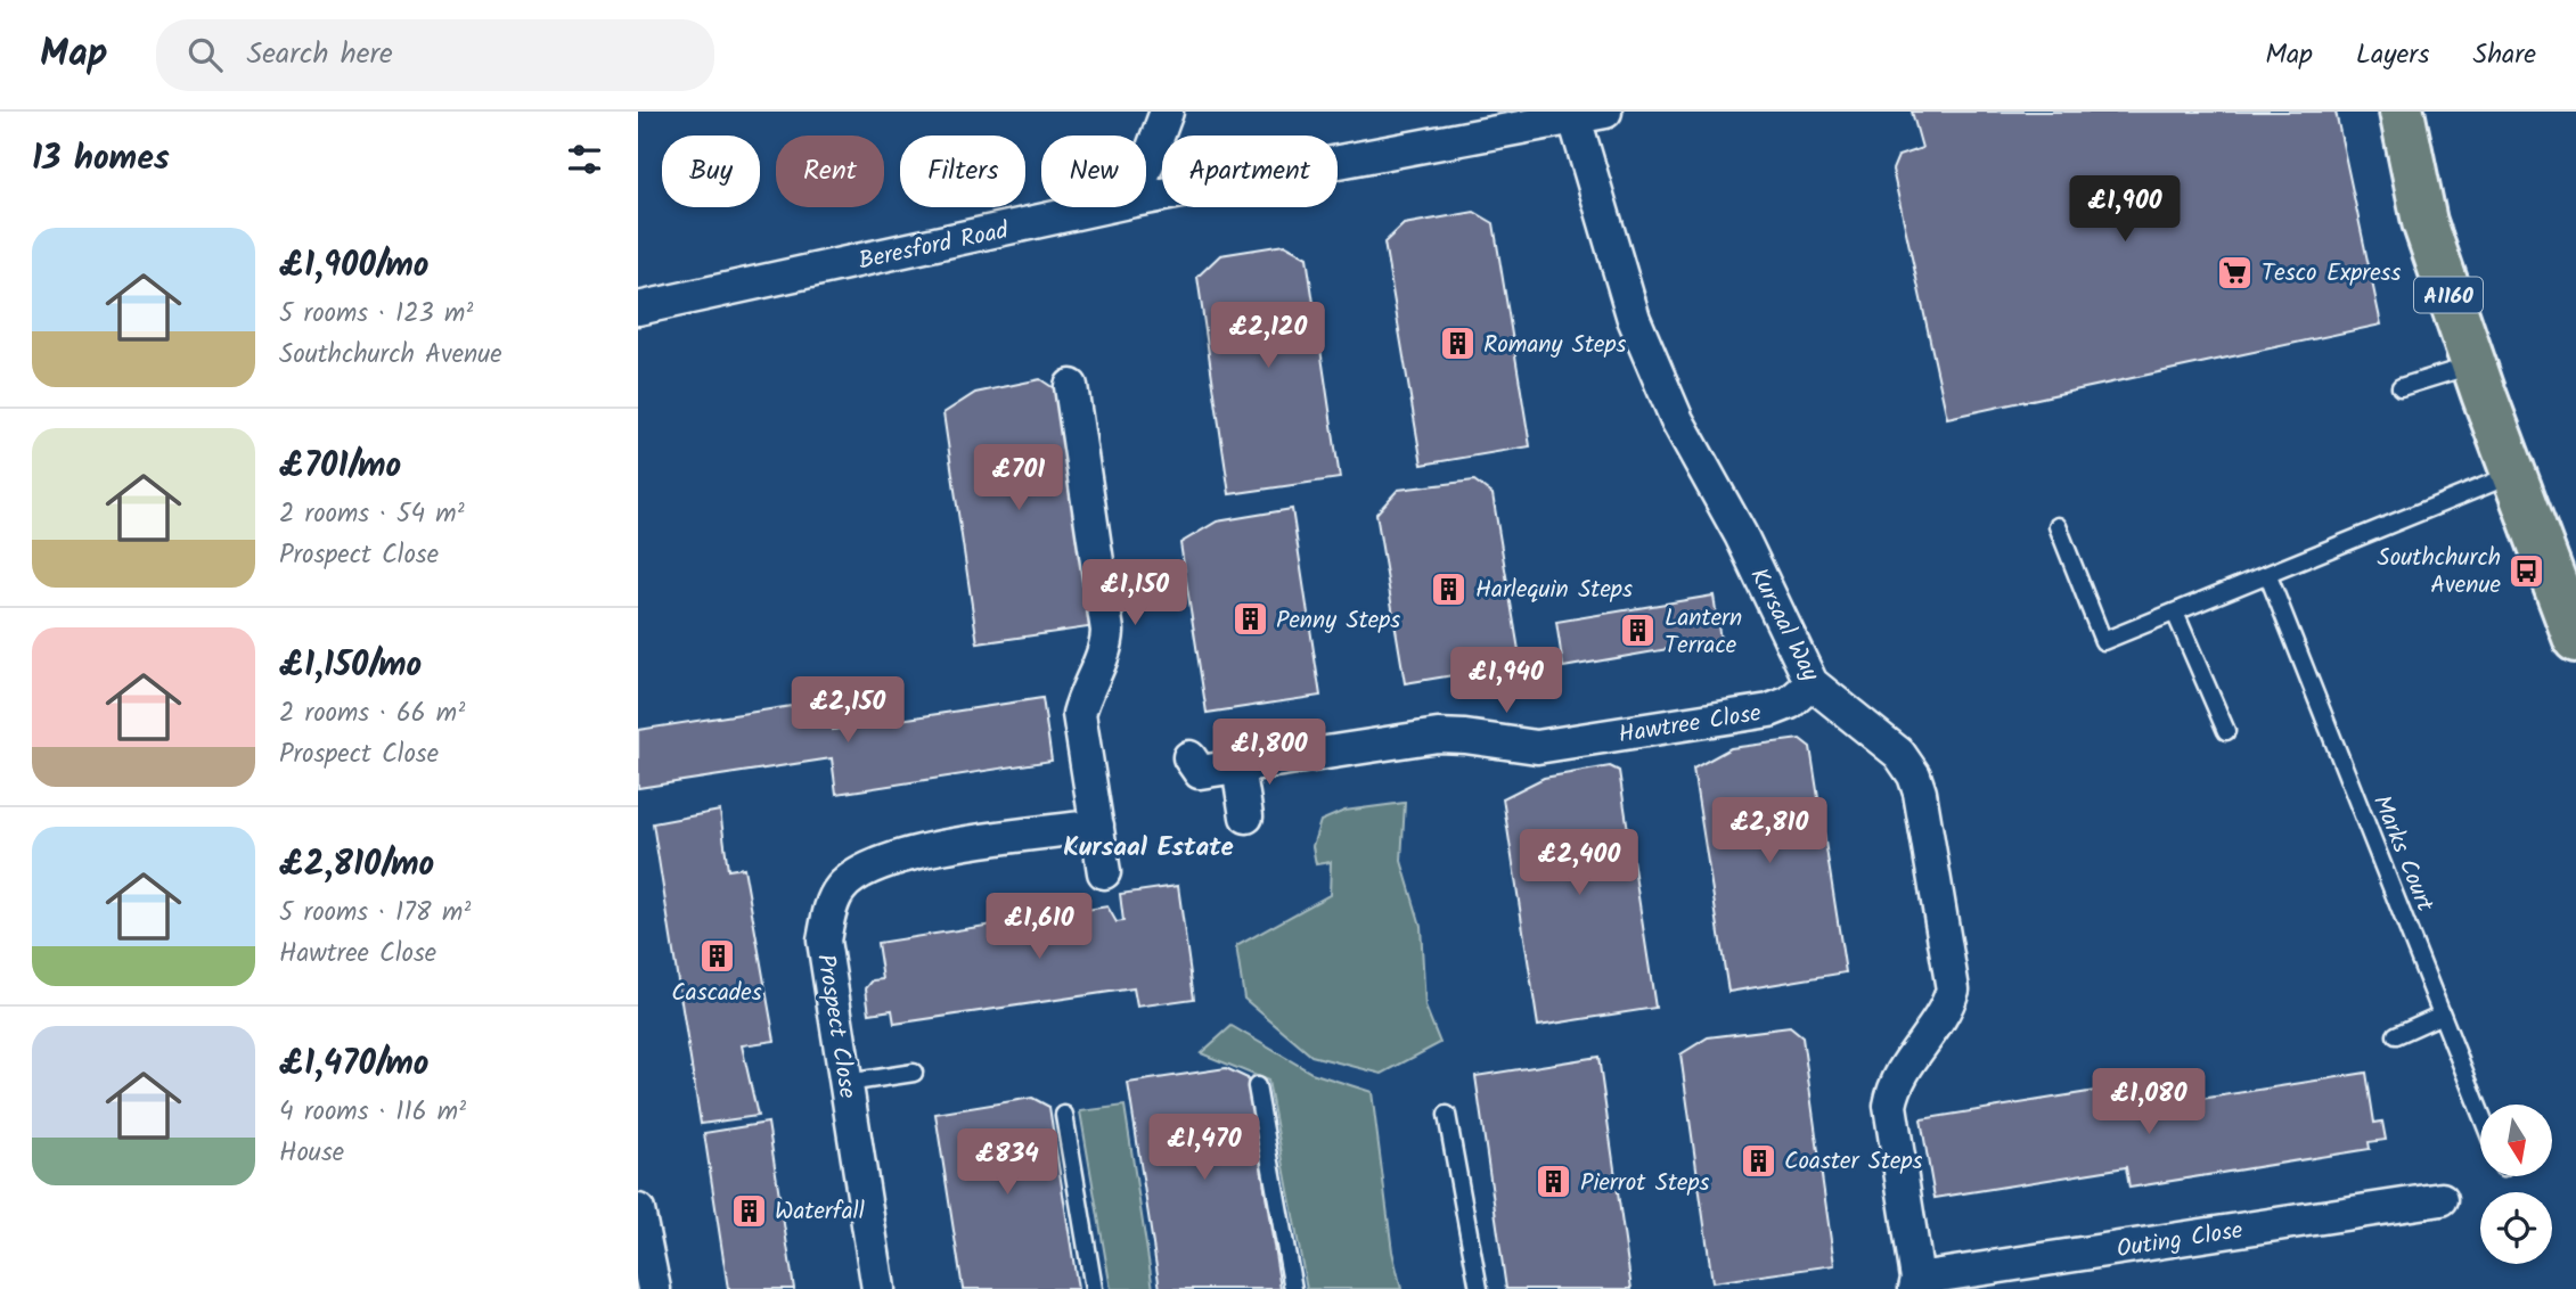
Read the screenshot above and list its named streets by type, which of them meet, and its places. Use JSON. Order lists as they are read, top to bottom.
{
  "streets": {
    "main road": ["A1160"],
    "street": [
      "Beresford Road",
      "Kursaal Way",
      "Hawtree Close",
      "Prospect Close",
      "Outing Close"
    ],
    "lane": ["Marks Court"]
  },
  "crossings": [
    ["Beresford Road", "Kursaal Way"],
    ["Kursaal Way", "Hawtree Close"],
    ["Kursaal Way", "Outing Close"]
  ],
  "districts": ["Kursaal Estate"],
  "places": {
    "supermarket": ["Tesco Express"],
    "building": [
      "Romany Steps",
      "Harlequin Steps",
      "Penny Steps",
      "Lantern Terrace",
      "Cascades",
      "Coaster Steps",
      "Pierrot Steps",
      "Waterfall"
    ],
    "bus stop": ["Southchurch Avenue"]
  },
  "north": "bottom",
  "page": {
    "header": "Map",
    "search": "Search here",
    "nav": ["Map", "Layers", "Share"],
    "heading": "13 homes",
    "chip": [
      "Buy",
      "Rent",
      "Filters",
      "New",
      "Apartment"
    ],
    "price": [
      "£1,900",
      "£2,120",
      "£701",
      "£1,150",
      "£1,940",
      "£2,150",
      "£1,800",
      "£2,810",
      "£2,400",
      "£1,610",
      "£1,080",
      "£1,470",
      "£834"
    ],
    "list": [
      {
        "name": "£1,900/mo",
        "note": "5 rooms · 123 m² · Southchurch Avenue"
      },
      {
        "name": "£701/mo",
        "note": "2 rooms · 54 m² · Prospect Close"
      },
      {
        "name": "£1,150/mo",
        "note": "2 rooms · 66 m² · Prospect Close"
      },
      {
        "name": "£2,810/mo",
        "note": "5 rooms · 178 m² · Hawtree Close"
      },
      {
        "name": "£1,470/mo",
        "note": "4 rooms · 116 m² · House"
      }
    ]
  }
}
